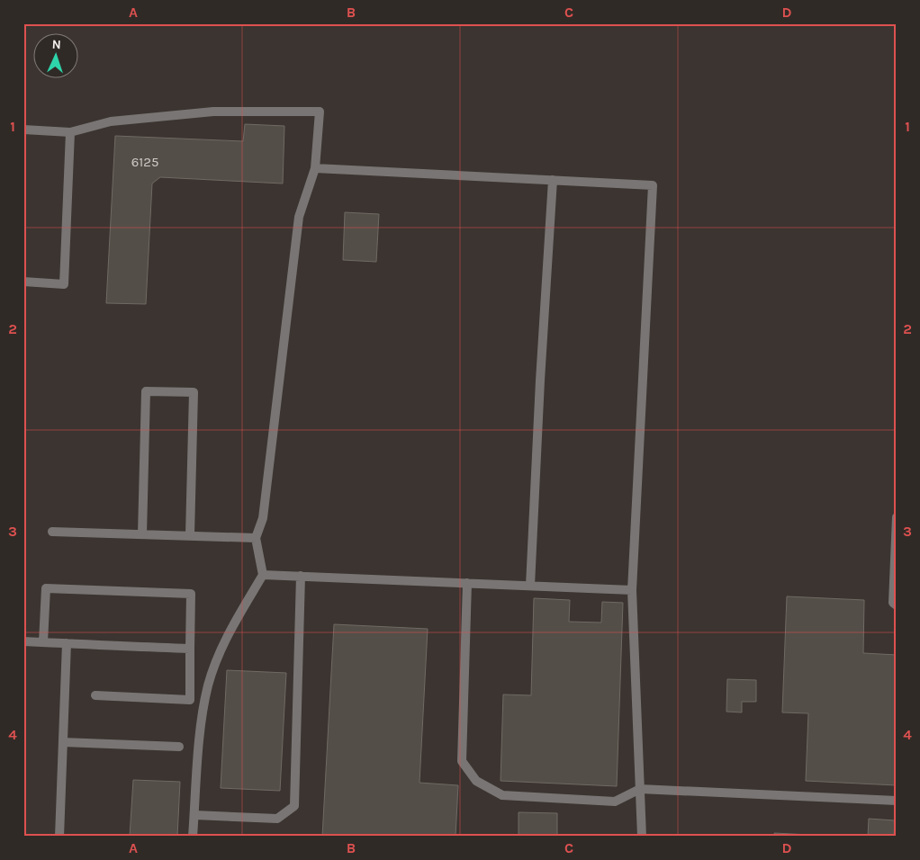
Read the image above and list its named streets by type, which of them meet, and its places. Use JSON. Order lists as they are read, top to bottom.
{
  "house_numbers": ["6125"],
  "north": "top",
  "grid": {
    "columns": [
      "A",
      "B",
      "C",
      "D"
    ],
    "rows": [
      "1",
      "2",
      "3",
      "4"
    ]
  }
}
